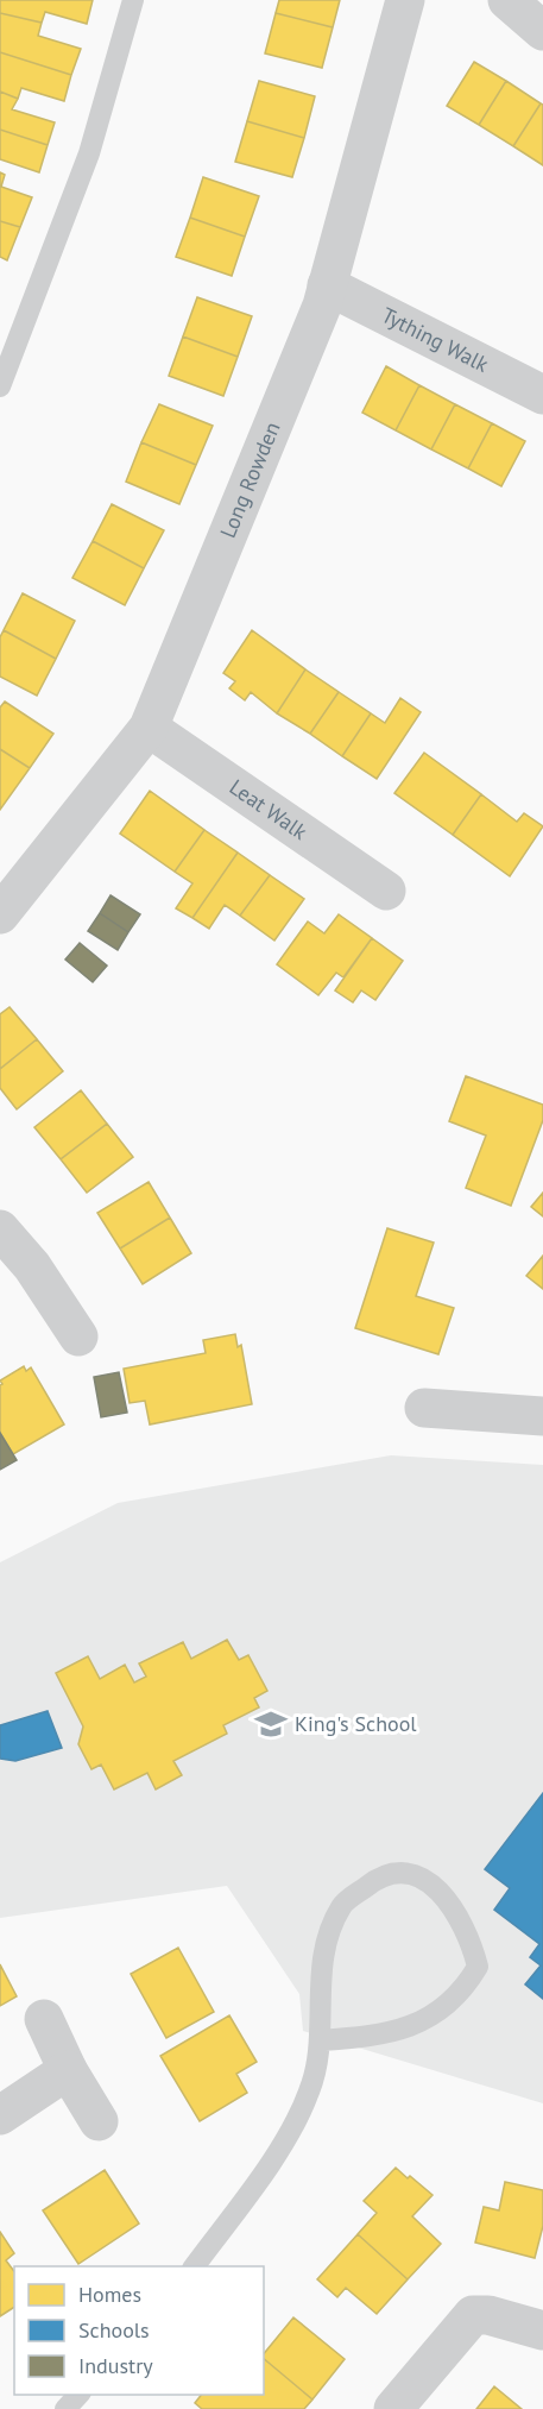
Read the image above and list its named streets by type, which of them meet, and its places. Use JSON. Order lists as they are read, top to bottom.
{
  "streets": {
    "street": ["Tything Walk", "Long Rowden", "Leat Walk"]
  },
  "crossings": [
    ["Tything Walk", "Long Rowden"],
    ["Long Rowden", "Leat Walk"]
  ],
  "places": {
    "school or university": ["King's School"]
  },
  "legend": ["Homes", "Schools", "Industry"]
}
